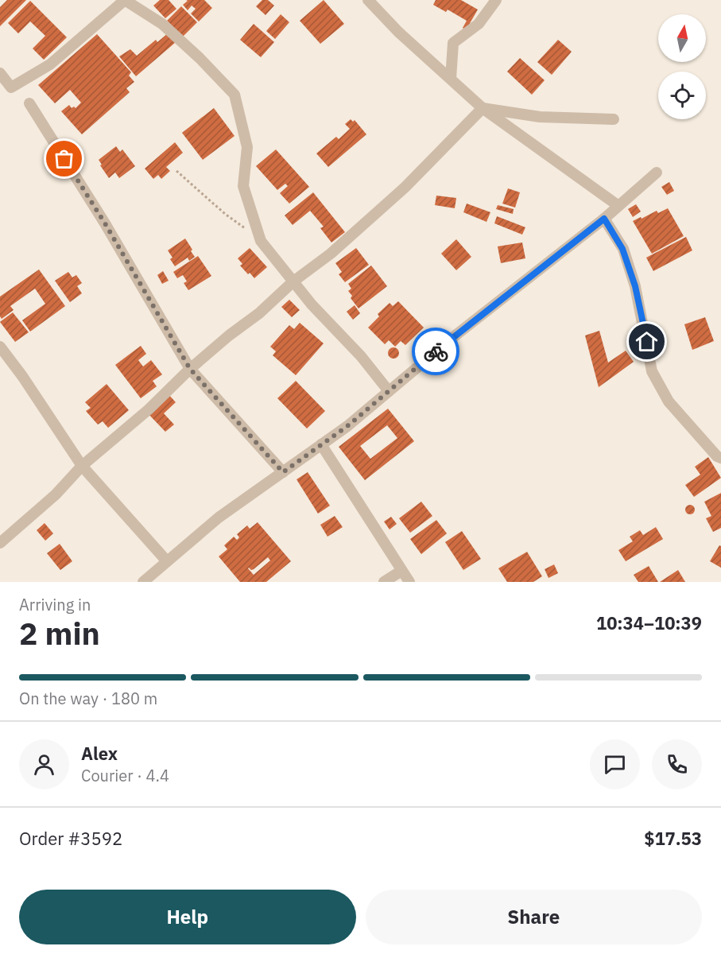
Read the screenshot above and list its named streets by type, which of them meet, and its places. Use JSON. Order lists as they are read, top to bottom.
{
  "north": "top",
  "page": {
    "heading": ["2 min", "Arriving in", "10:34–10:39"],
    "panel": [
      "Alex",
      "Courier · 4.4",
      "Order #3592",
      "$17.53"
    ],
    "bar": "On the way · 180 m",
    "buttons": ["Help", "Share"]
  }
}
